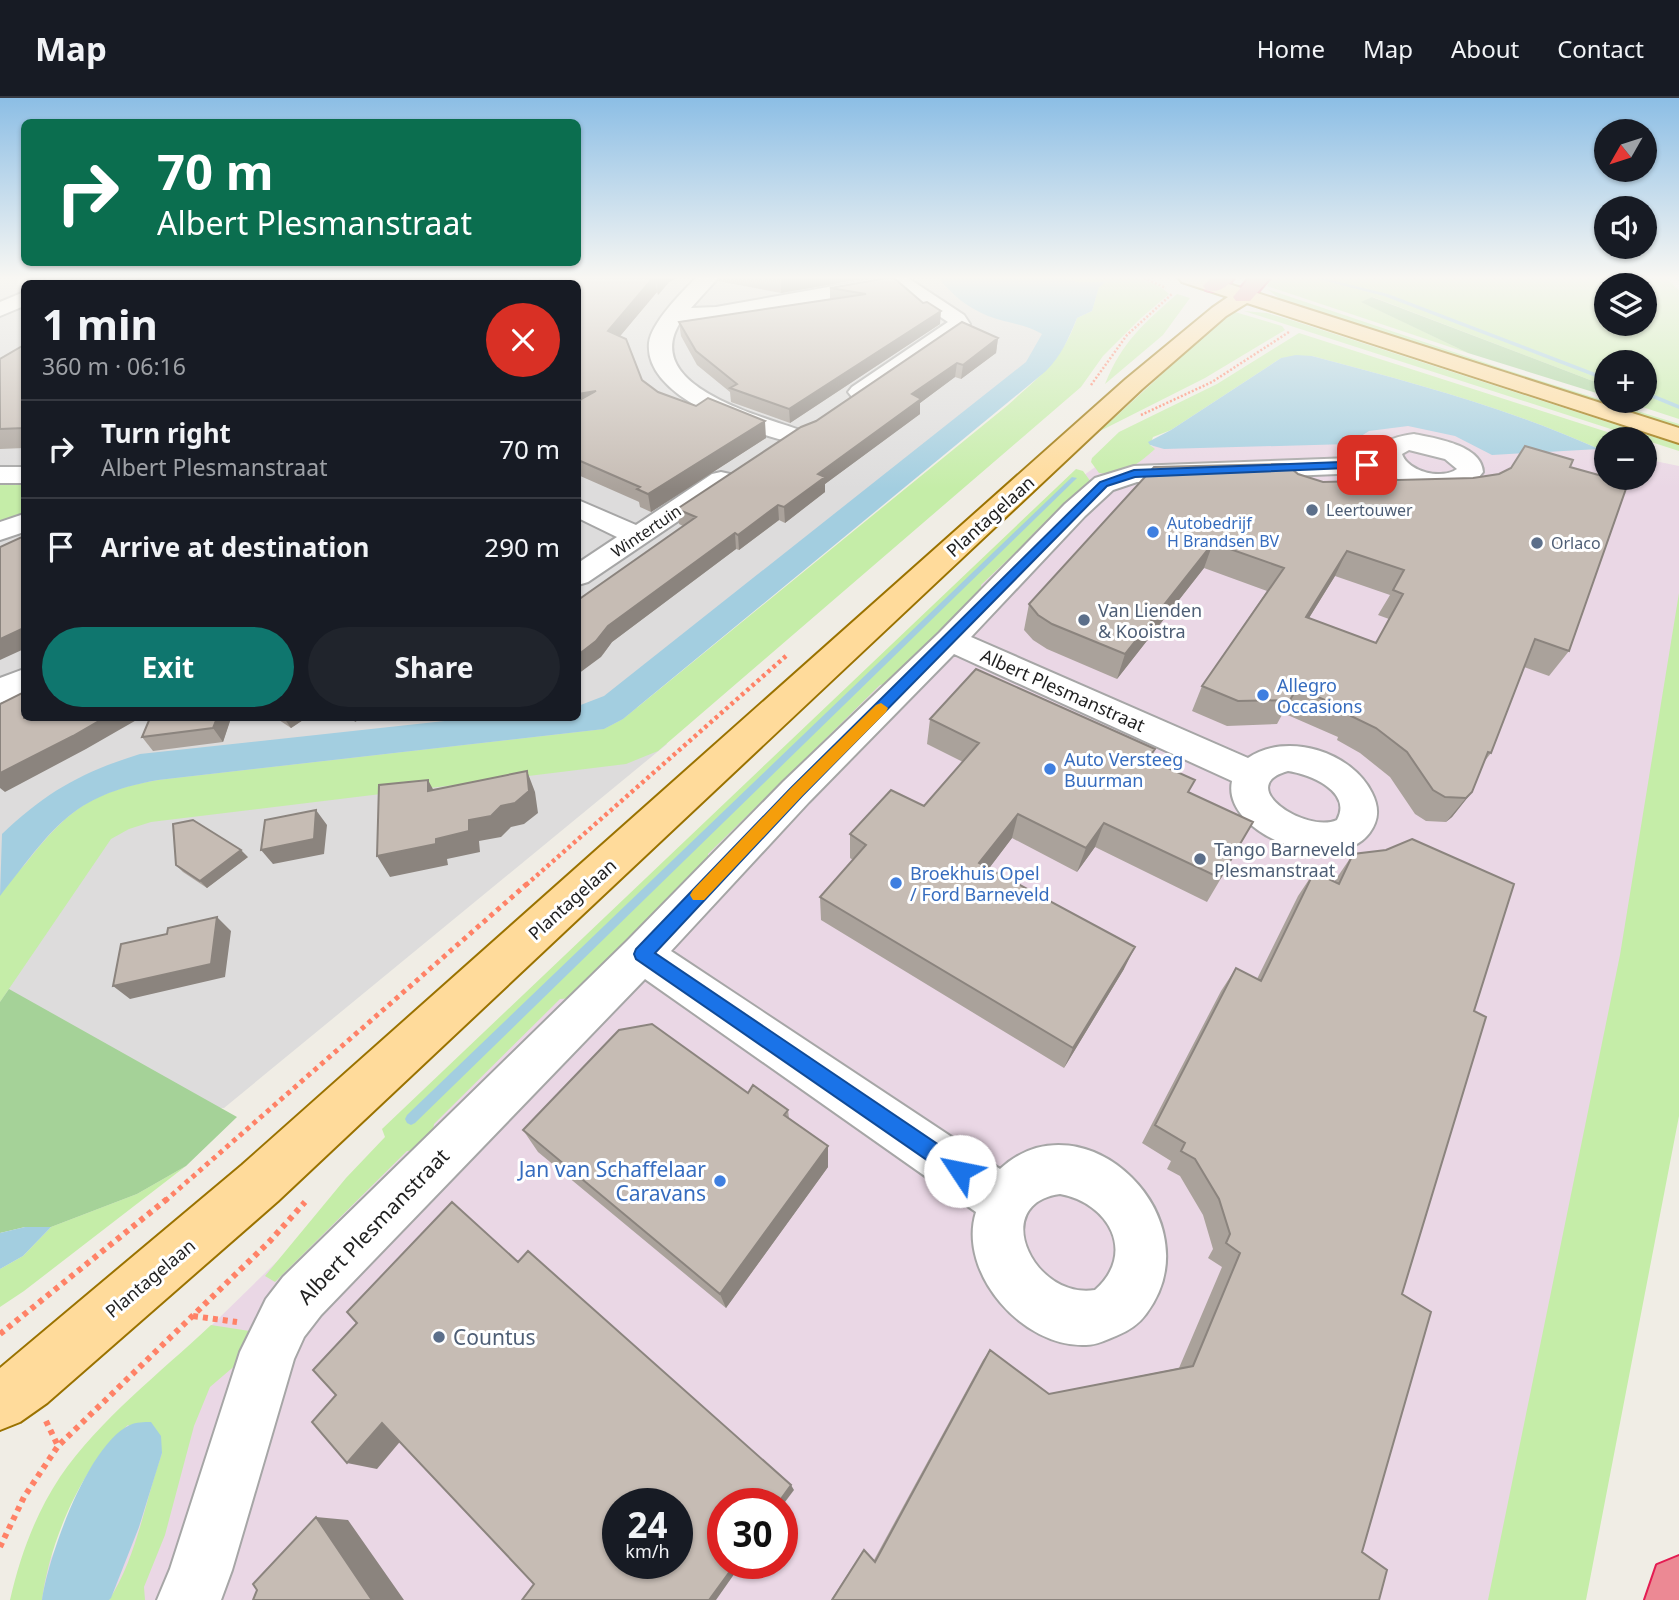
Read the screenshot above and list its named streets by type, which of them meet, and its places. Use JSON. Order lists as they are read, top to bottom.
{
  "streets": {
    "main road": ["Plantagelaan"],
    "street": ["Wintertuin", "Albert Plesmanstraat"]
  },
  "places": [
    "Leertouwer",
    "Autobedrijf H Brandsen BV",
    "Orlaco",
    "Van Lienden & Kooistra",
    "Allegro Occasions",
    "Auto Versteeg Buurman",
    "Tango Barneveld Plesmanstraat",
    "Broekhuis Opel / Ford Barneveld",
    "Jan van Schaffelaar Caravans",
    "Countus"
  ],
  "north": "bottom left",
  "page": {
    "header": "Map",
    "nav": [
      "Home",
      "Map",
      "About",
      "Contact"
    ],
    "map_buttons": ["+", "−"],
    "turn": ["70 m", "Albert Plesmanstraat"],
    "heading": ["1 min", "360 m · 06:16"],
    "list": [
      {
        "name": "Turn right",
        "note": "Albert Plesmanstraat",
        "value": "70 m"
      },
      {
        "name": "Arrive at destination",
        "value": "290 m"
      }
    ],
    "buttons": ["Exit", "Share"],
    "speed": "24 km/h",
    "limit": "30"
  }
}
